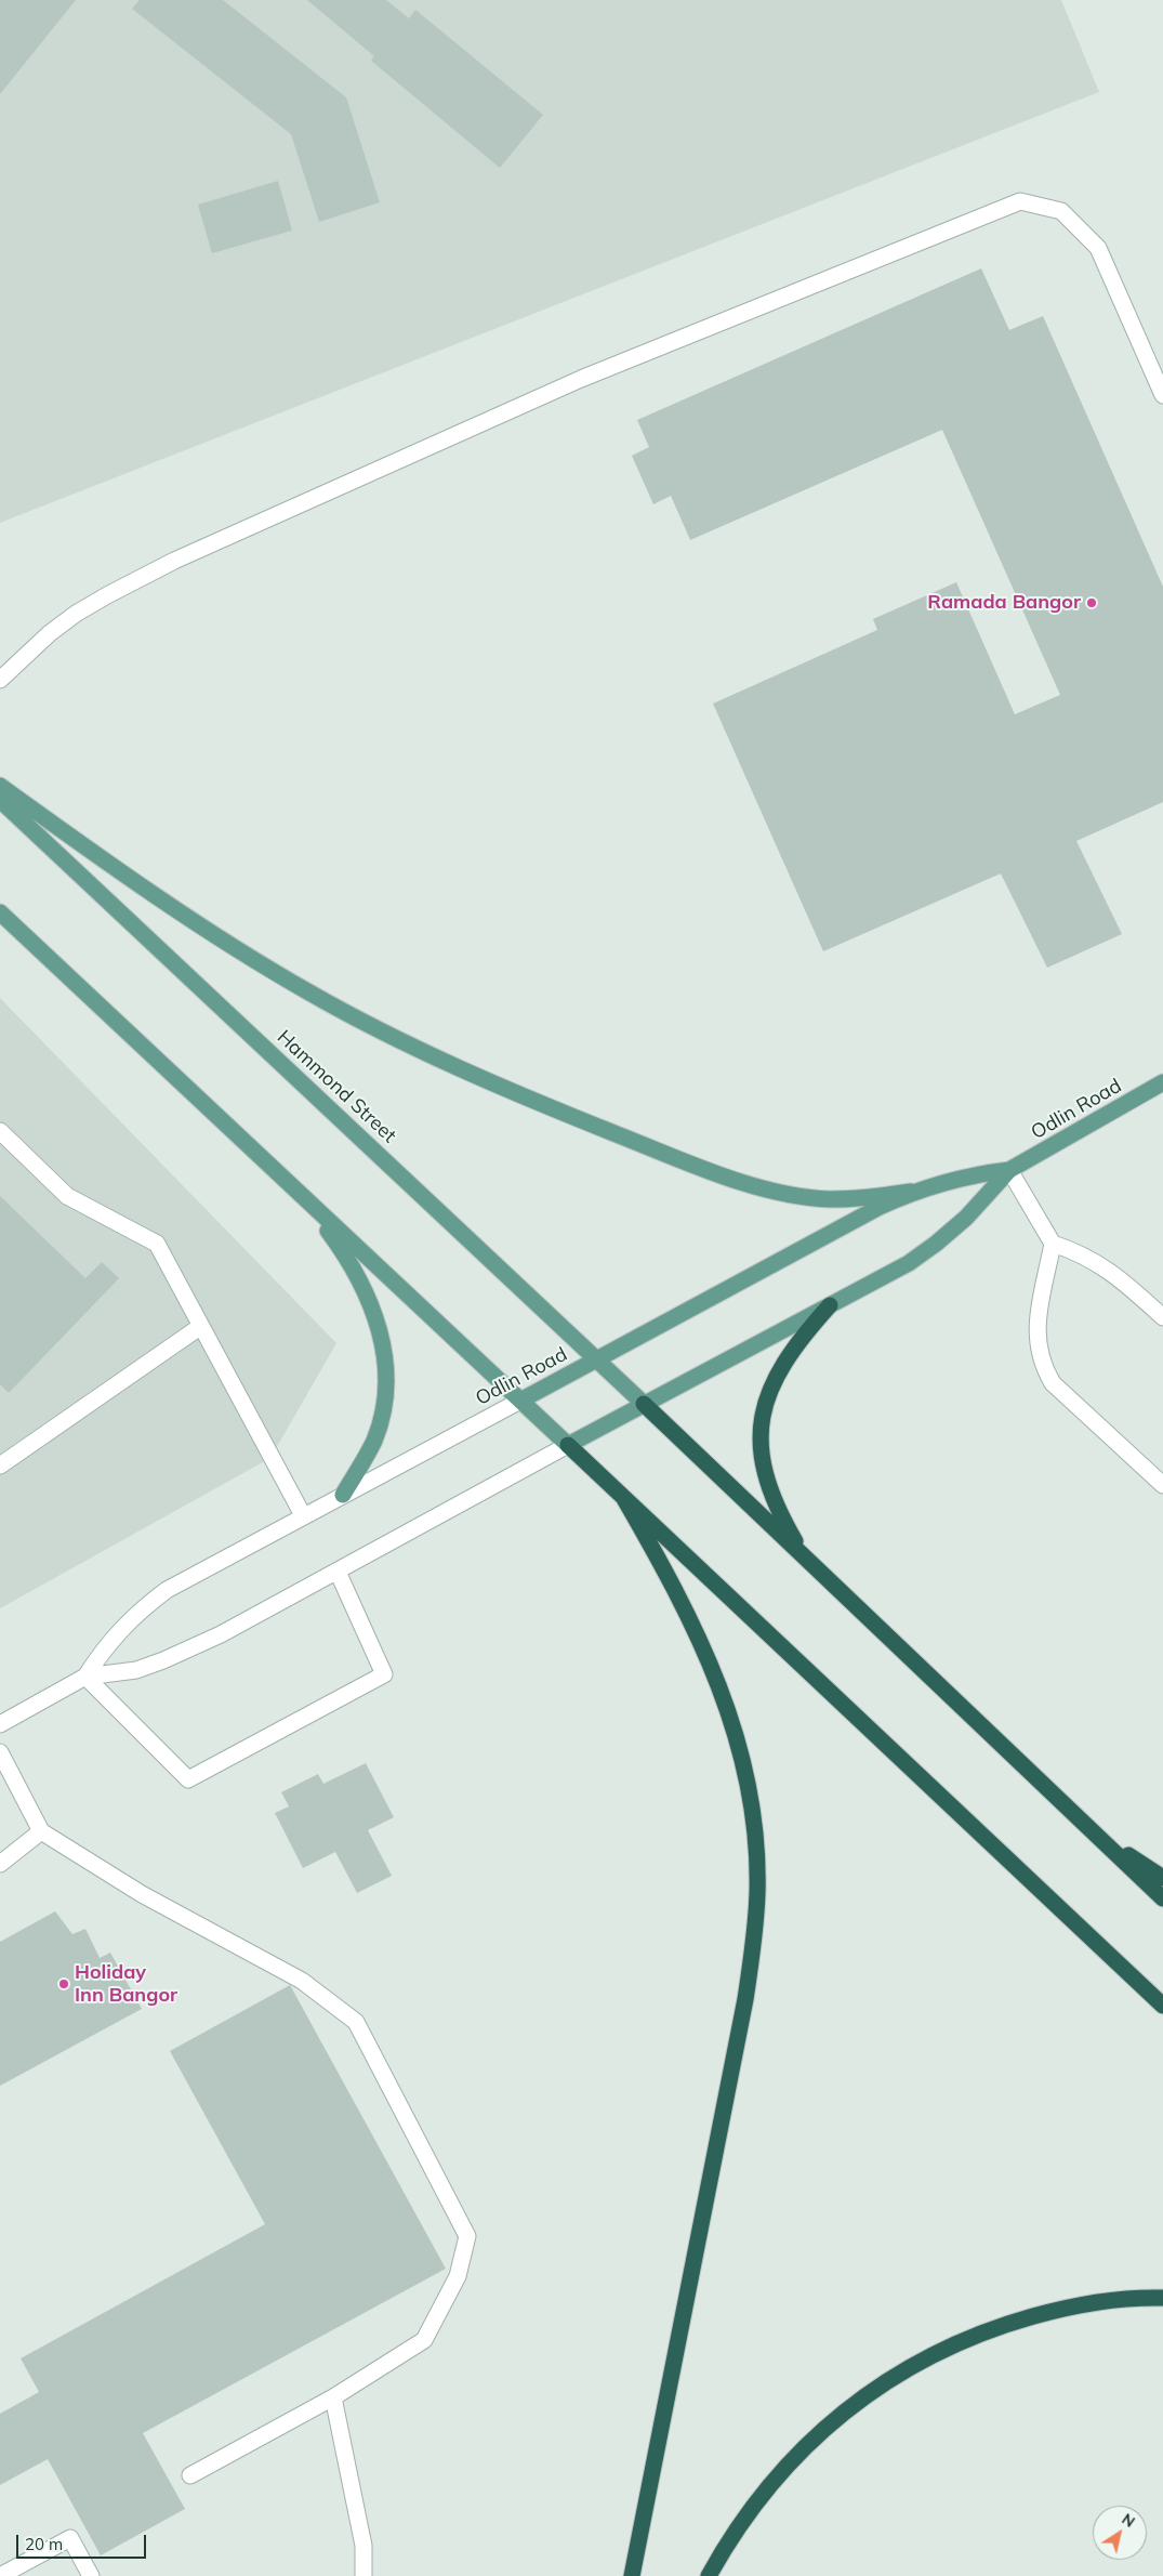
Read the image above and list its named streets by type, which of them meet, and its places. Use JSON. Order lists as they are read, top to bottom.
{
  "streets": {
    "main road": ["Hammond Street", "Odlin Road"]
  },
  "crossings": [
    ["Hammond Street", "Odlin Road"]
  ],
  "places": ["Ramada Bangor", "Holiday Inn Bangor"],
  "scale_bar": "20 m",
  "north": "top right"
}
